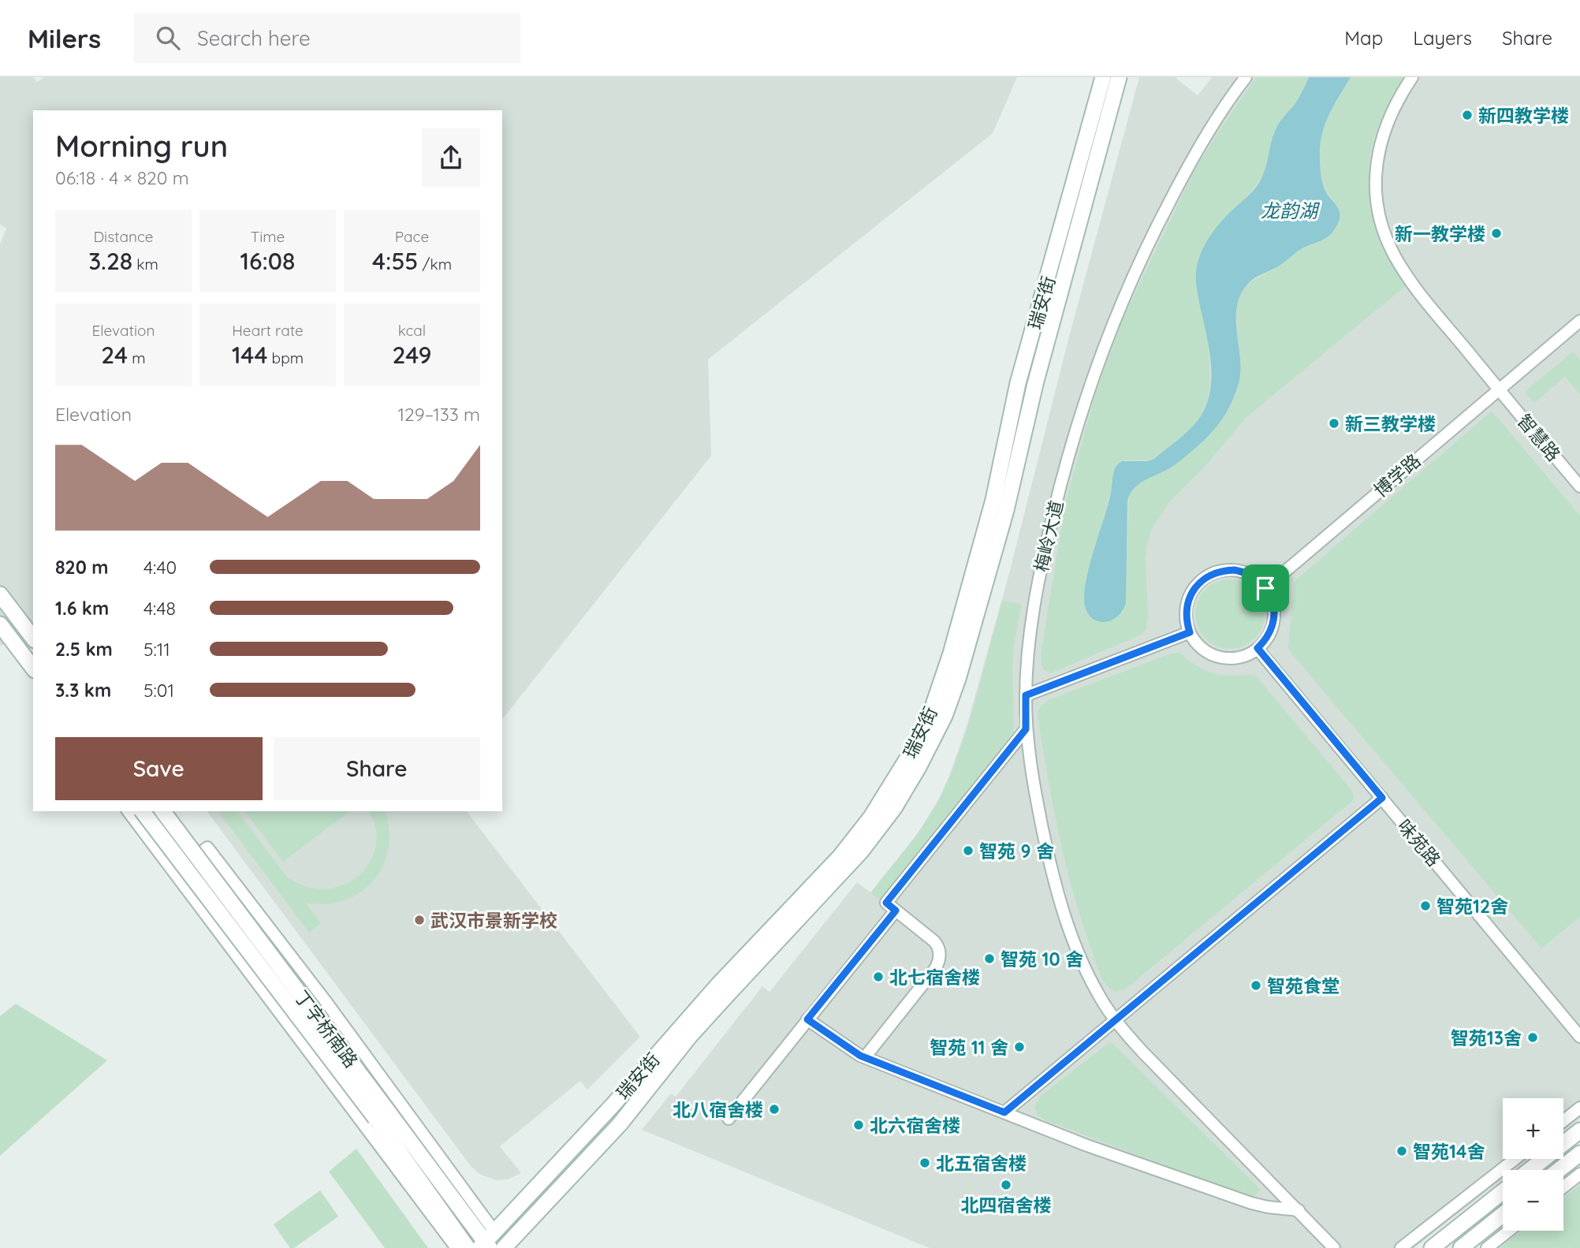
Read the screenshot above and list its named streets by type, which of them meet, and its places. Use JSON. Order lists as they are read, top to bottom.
{
  "streets": {
    "main road": ["瑞安街", "丁字桥南路"],
    "street": [
      "智慧路",
      "博学路",
      "梅岭大道",
      "味苑路"
    ]
  },
  "crossings": [
    ["瑞安街", "丁字桥南路"],
    ["智慧路", "博学路"],
    ["博学路", "味苑路"]
  ],
  "water": ["龙韵湖"],
  "places": [
    "新四教学楼",
    "新一教学楼",
    "新三教学楼",
    "智苑 9 舍",
    "智苑12舍",
    "武汉市景新学校",
    "智苑 10 舍",
    "北七宿舍楼",
    "智苑食堂",
    "智苑13舍",
    "智苑 11 舍",
    "北八宿舍楼",
    "北六宿舍楼",
    "智苑14舍",
    "北五宿舍楼",
    "北四宿舍楼"
  ],
  "page": {
    "header": "Milers",
    "search": "Search here",
    "nav": ["Map", "Layers", "Share"],
    "heading": ["Morning run", "06:18 · 4 × 820 m"],
    "stats": [
      ["Distance", "3.28 km"],
      ["Time", "16:08"],
      ["Pace", "4:55 /km"],
      ["Elevation", "24 m"],
      ["Heart rate", "144 bpm"],
      ["kcal", "249"]
    ],
    "chart": ["Elevation", "129–133 m"],
    "list": [
      {
        "name": "820 m",
        "note": "4:40"
      },
      {
        "name": "1.6 km",
        "note": "4:48"
      },
      {
        "name": "2.5 km",
        "note": "5:11"
      },
      {
        "name": "3.3 km",
        "note": "5:01"
      }
    ],
    "buttons": ["Save", "Share"],
    "map_buttons": ["+", "−"]
  }
}
